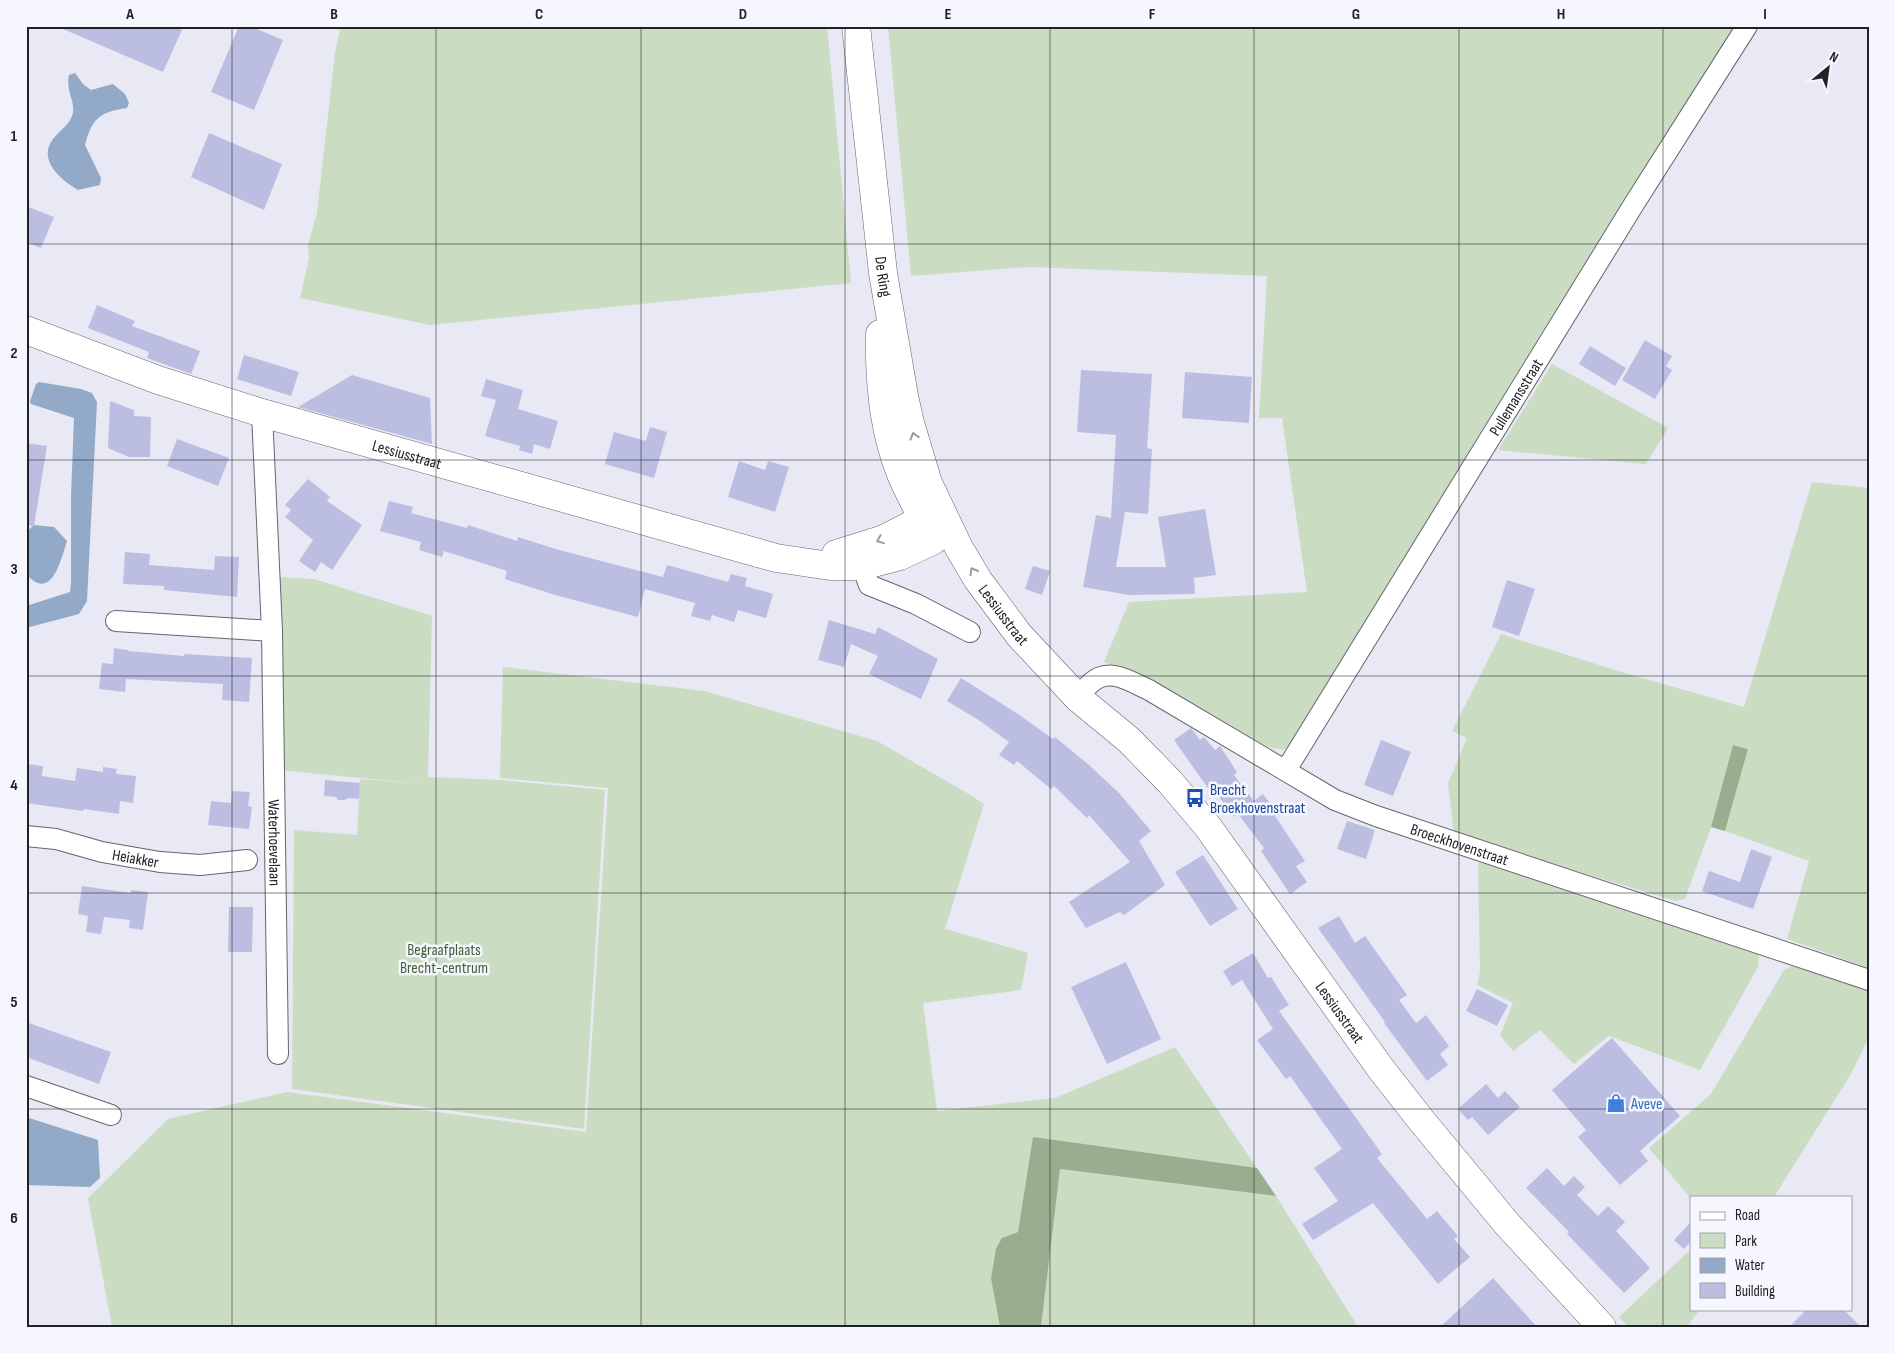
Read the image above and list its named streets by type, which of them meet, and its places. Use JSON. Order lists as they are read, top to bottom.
{
  "streets": {
    "main road": ["De Ring", "Lessiusstraat"],
    "street": [
      "Pullemansstraat",
      "Waterhoevelaan",
      "Broeckhovenstraat",
      "Heiakker"
    ]
  },
  "crossings": [
    ["De Ring", "Lessiusstraat"],
    ["Pullemansstraat", "Broeckhovenstraat"],
    ["Lessiusstraat", "Waterhoevelaan"],
    ["Lessiusstraat", "Broeckhovenstraat"]
  ],
  "parks": ["Begraafplaats Brecht-centrum"],
  "places": {
    "bus stop": ["Brecht Broekhovenstraat"],
    "shop": ["Aveve"]
  },
  "legend": [
    "Road",
    "Park",
    "Water",
    "Building"
  ],
  "north": "top right",
  "grid": {
    "columns": [
      "A",
      "B",
      "C",
      "D",
      "E",
      "F",
      "G",
      "H",
      "I"
    ],
    "rows": [
      "1",
      "2",
      "3",
      "4",
      "5",
      "6"
    ]
  }
}
